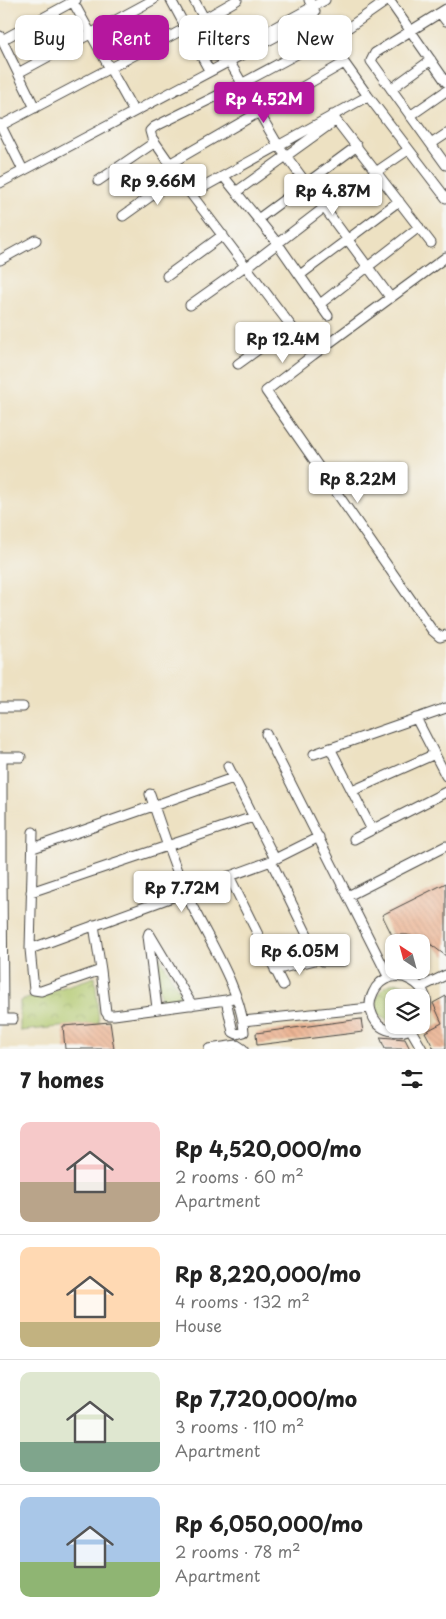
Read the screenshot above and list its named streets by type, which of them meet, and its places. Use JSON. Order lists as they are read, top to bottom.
{
  "north": "top left",
  "page": {
    "chip": [
      "Buy",
      "Rent",
      "Filters",
      "New"
    ],
    "price": [
      "Rp 4.52M",
      "Rp 9.66M",
      "Rp 4.87M",
      "Rp 12.4M",
      "Rp 8.22M",
      "Rp 7.72M",
      "Rp 6.05M"
    ],
    "heading": "7 homes",
    "list": [
      {
        "name": "Rp 4,520,000/mo",
        "note": "2 rooms · 60 m² · Apartment"
      },
      {
        "name": "Rp 8,220,000/mo",
        "note": "4 rooms · 132 m² · House"
      },
      {
        "name": "Rp 7,720,000/mo",
        "note": "3 rooms · 110 m² · Apartment"
      },
      {
        "name": "Rp 6,050,000/mo",
        "note": "2 rooms · 78 m² · Apartment"
      }
    ]
  }
}
